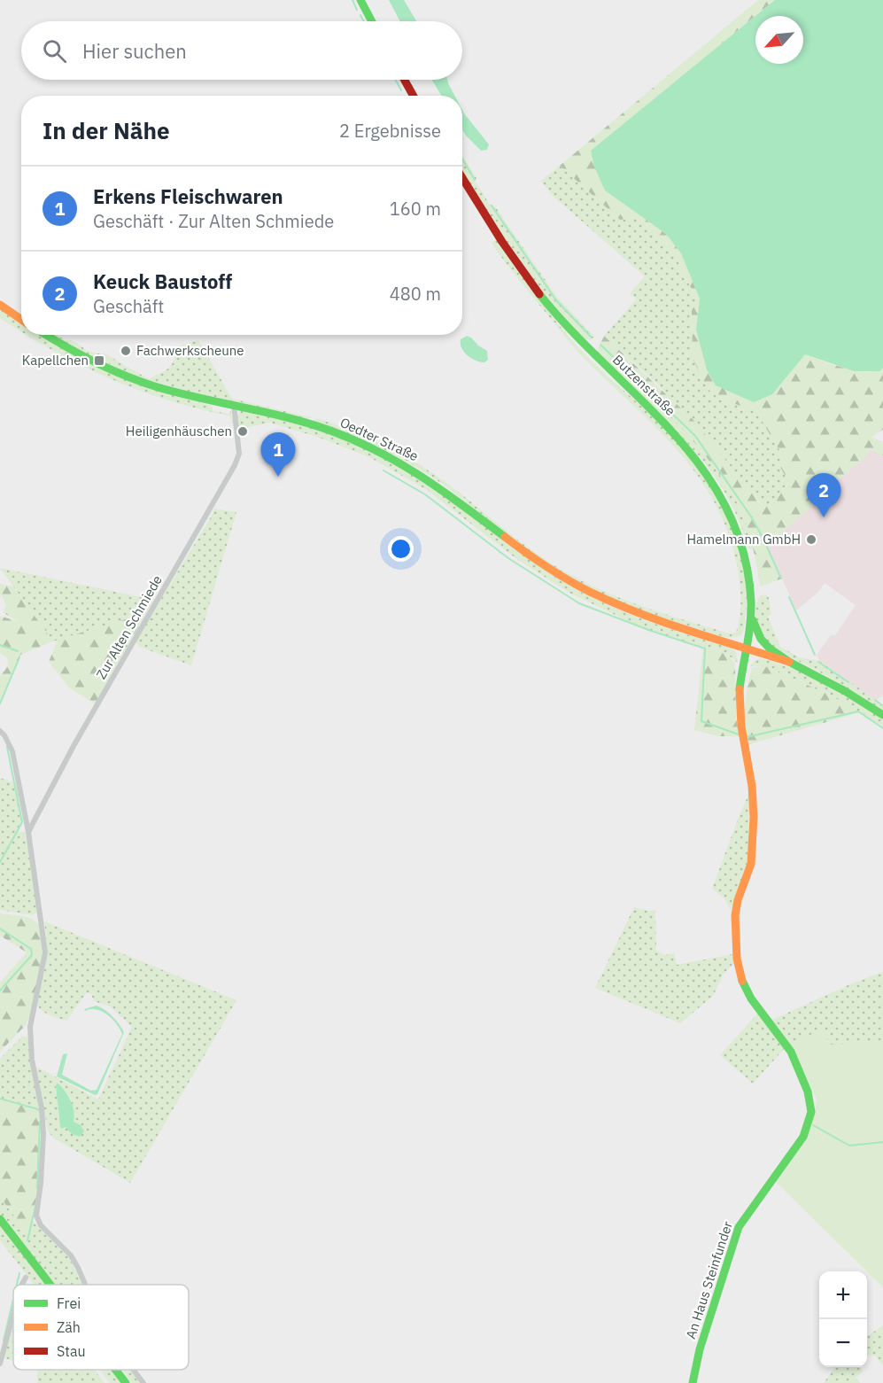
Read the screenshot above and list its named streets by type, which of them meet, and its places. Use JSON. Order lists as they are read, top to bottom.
{
  "streets": {
    "street": [
      "Butzenstraße",
      "Oedter Straße",
      "Zur Alten Schmiede",
      "An Haus Steinfunder"
    ]
  },
  "crossings": [
    ["Butzenstraße", "Oedter Straße"],
    ["Butzenstraße", "An Haus Steinfunder"],
    ["Oedter Straße", "Zur Alten Schmiede"],
    ["Oedter Straße", "An Haus Steinfunder"]
  ],
  "places": {
    "other": ["Fachwerkscheune", "Heiligenhäuschen", "Hamelmann GmbH"],
    "transit": ["Kapellchen"]
  },
  "legend": ["Frei", "Zäh", "Stau"],
  "north": "bottom left",
  "page": {
    "search": "Hier suchen",
    "heading": ["In der Nähe", "2 Ergebnisse"],
    "list": [
      {
        "mark": "1",
        "name": "Erkens Fleischwaren",
        "note": "Geschäft · Zur Alten Schmiede",
        "value": "160 m"
      },
      {
        "mark": "2",
        "name": "Keuck Baustoff",
        "note": "Geschäft",
        "value": "480 m"
      }
    ],
    "pins": ["1", "2"],
    "map_buttons": ["+", "−"]
  }
}
